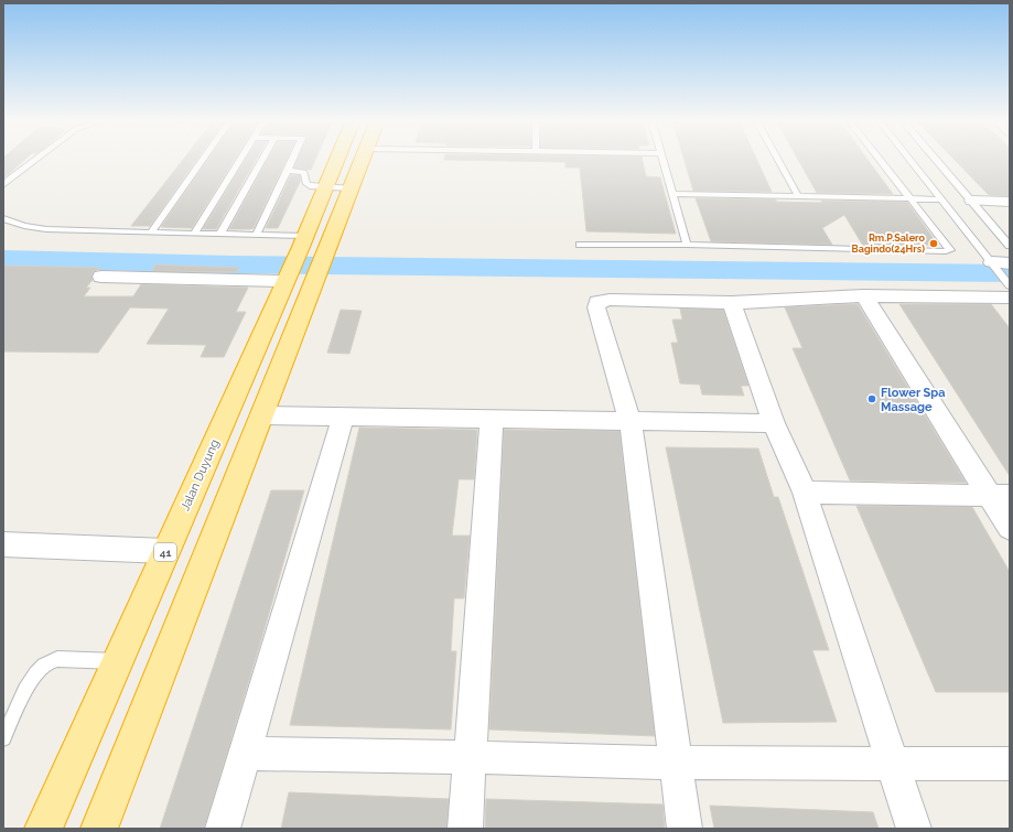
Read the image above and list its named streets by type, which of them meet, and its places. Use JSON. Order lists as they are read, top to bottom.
{
  "streets": {
    "highway": ["Jalan Duyung", "41"]
  },
  "places": ["Rm.P.Salero Bagindo(24Hrs)", "Flower Spa Massage"]
}
